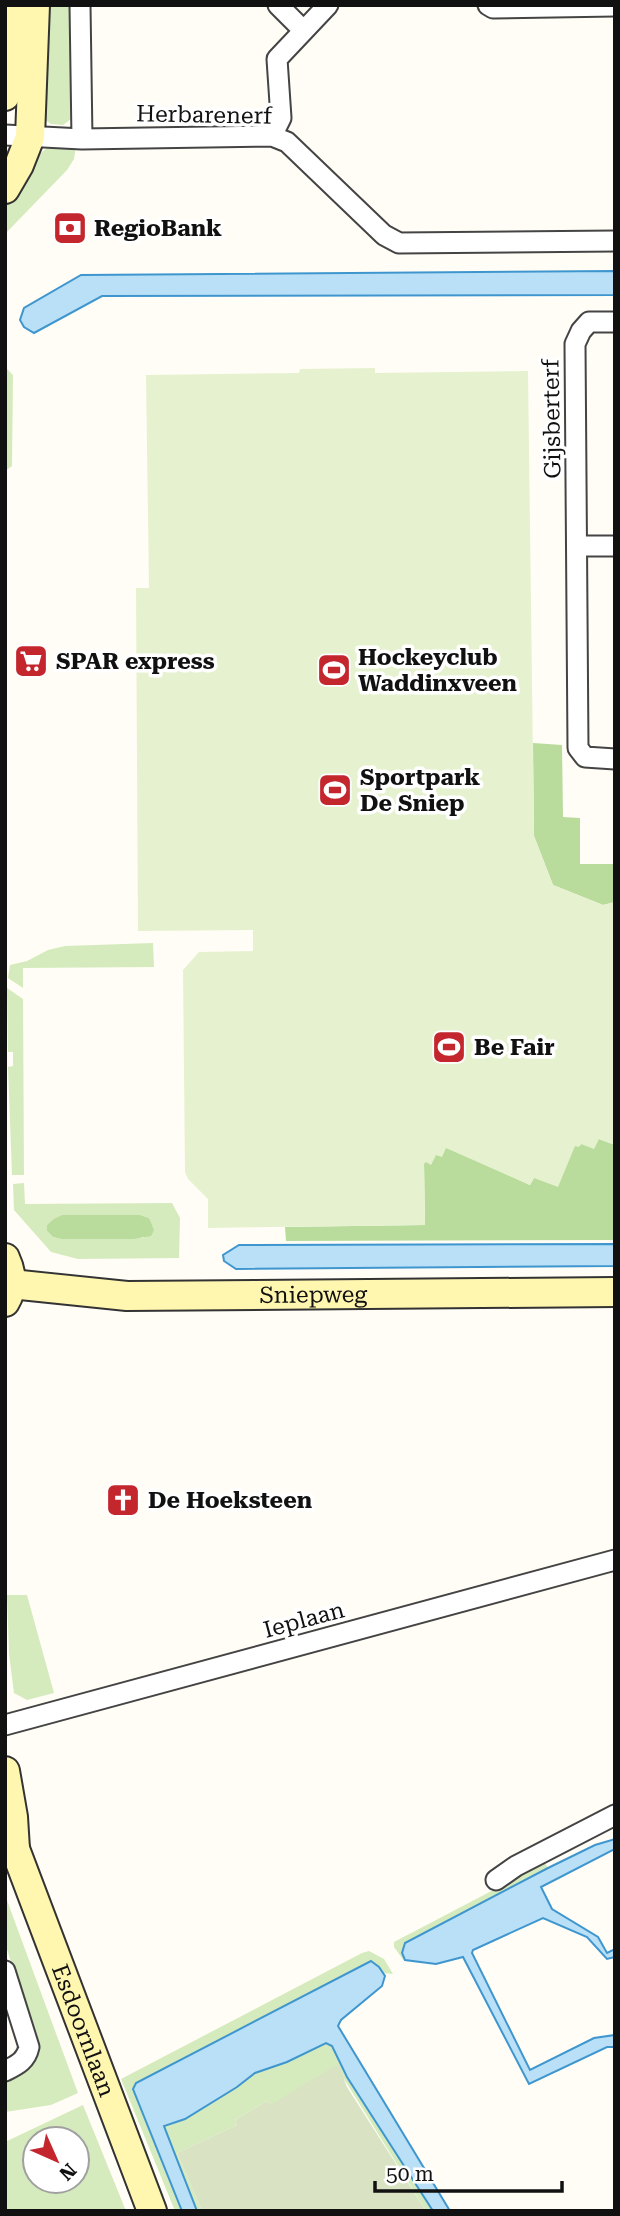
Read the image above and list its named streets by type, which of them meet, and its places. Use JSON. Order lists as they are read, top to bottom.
{
  "streets": {
    "street": [
      "Herbarenerf",
      "Gijsberterf",
      "Sniepweg",
      "Ieplaan",
      "Esdoornlaan"
    ]
  },
  "places": {
    "bank": ["RegioBank"],
    "supermarket": ["SPAR express"],
    "sports": ["Hockeyclub Waddinxveen", "Sportpark De Sniep", "Be Fair"],
    "church": ["De Hoeksteen"]
  },
  "scale_bar": "50 m",
  "north": "bottom right"
}
